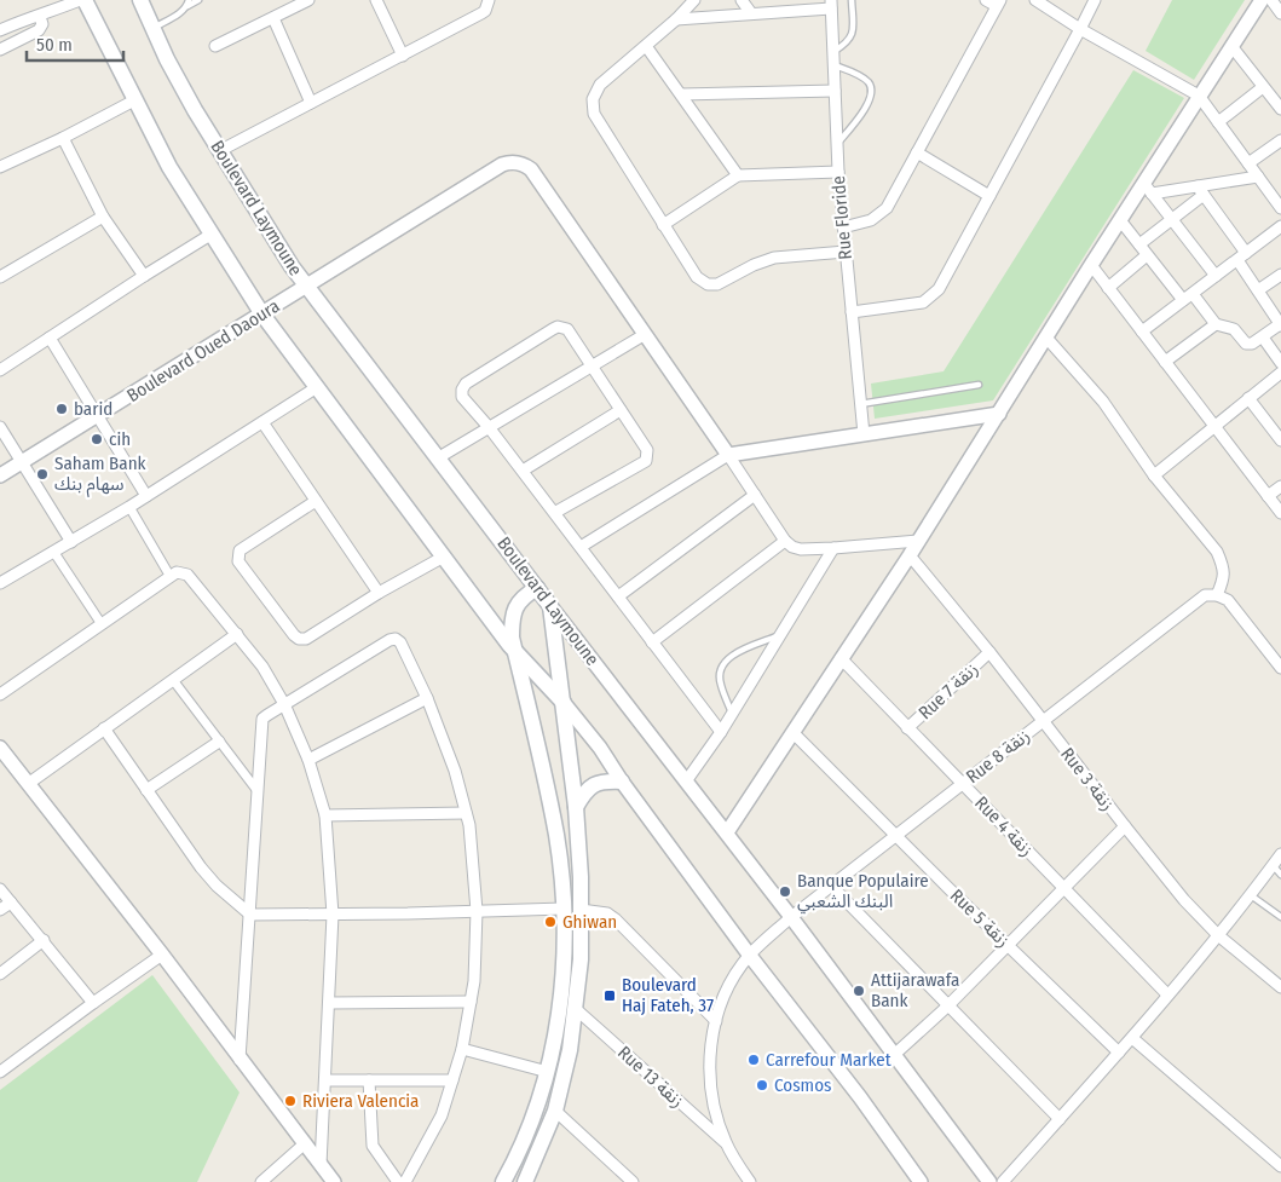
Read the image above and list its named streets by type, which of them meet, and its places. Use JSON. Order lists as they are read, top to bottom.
{
  "streets": {
    "main road": ["Boulevard Laymoune"],
    "street": [
      "Rue Floride",
      "Boulevard Oued Daoura",
      "Rue 7 زنقة",
      "Rue 8 زنقة",
      "Rue 3 زنقة",
      "Rue 4 زنقة",
      "Rue 5 زنقة",
      "Rue 13 زنقة"
    ]
  },
  "crossings": [
    ["Boulevard Laymoune", "Boulevard Oued Daoura"],
    ["Boulevard Laymoune", "Rue 8 زنقة"],
    ["Rue 7 زنقة", "Rue 3 زنقة"],
    ["Rue 7 زنقة", "Rue 4 زنقة"],
    ["Rue 8 زنقة", "Rue 3 زنقة"],
    ["Rue 8 زنقة", "Rue 4 زنقة"],
    ["Rue 8 زنقة", "Rue 5 زنقة"],
    ["Rue 8 زنقة", "Rue 13 زنقة"]
  ],
  "places": {
    "other": [
      "barid",
      "cih",
      "Saham Bank سهام بنك",
      "Banque Populaire البنك الشعبي",
      "Ghiwan",
      "Attijarawafa Bank",
      "Carrefour Market",
      "Cosmos",
      "Riviera Valencia"
    ],
    "transit": ["Boulevard Haj Fateh, 37"]
  },
  "scale_bar": "50 m"
}
